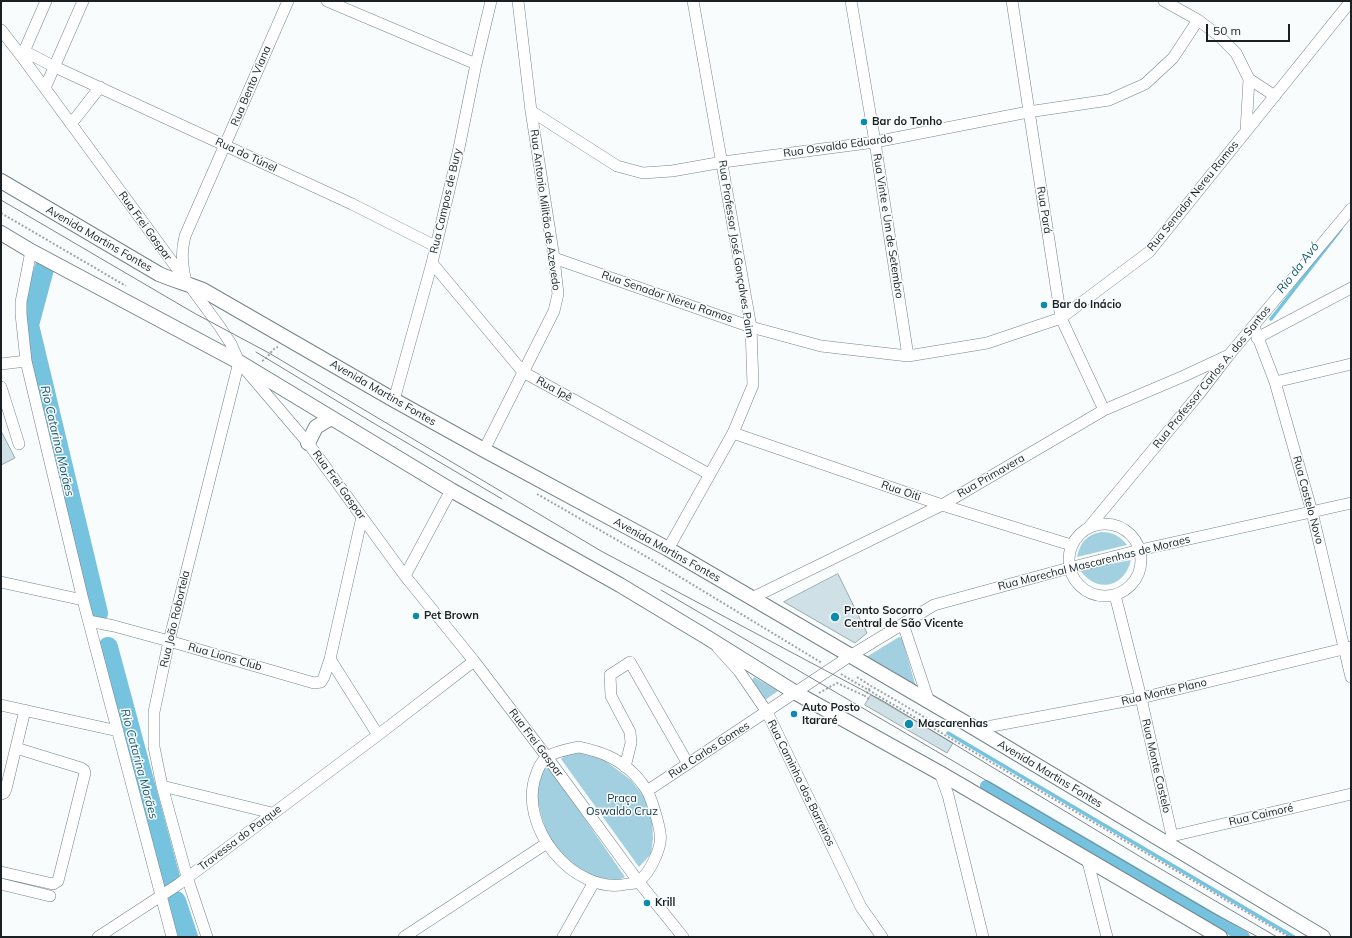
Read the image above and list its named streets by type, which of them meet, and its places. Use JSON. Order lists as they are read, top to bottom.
{
  "streets": {
    "main road": ["Avenida Martins Fontes"],
    "street": [
      "Rua Bento Viana",
      "Rua Osvaldo Eduardo",
      "Rua do Túnel",
      "Rua Senador Nereu Ramos",
      "Rua Campos de Bury",
      "Rua Antonio Militão de Azevedo",
      "Rua Pará",
      "Rua Frei Gaspar",
      "Rua Vinte e Um de Setembro",
      "Rua Professor José Gonçalves Paim",
      "Rua Professor Carlos A. dos Santos",
      "Rua Ipê",
      "Rua Primavera",
      "Rua Oiti",
      "Rua Castelo Novo",
      "Rua Marechal Mascarenhas de Moraes",
      "Rua João Robortela",
      "Rua Lions Club",
      "Rua Monte Plano",
      "Rua Carlos Gomes",
      "Rua Monte Castelo",
      "Rua Caminho dos Barreiros",
      "Rua Caimoré",
      "Travessa do Parque"
    ]
  },
  "crossings": [
    ["Rua Bento Viana", "Rua do Túnel"],
    ["Rua Bento Viana", "Rua Frei Gaspar"],
    ["Rua Bento Viana", "Avenida Martins Fontes"],
    ["Rua Osvaldo Eduardo", "Rua Antonio Militão de Azevedo"],
    ["Rua Osvaldo Eduardo", "Rua Pará"],
    ["Rua Osvaldo Eduardo", "Rua Vinte e Um de Setembro"],
    ["Rua Osvaldo Eduardo", "Rua Professor José Gonçalves Paim"],
    ["Rua do Túnel", "Rua Campos de Bury"],
    ["Rua do Túnel", "Rua Frei Gaspar"],
    ["Rua Senador Nereu Ramos", "Rua Antonio Militão de Azevedo"],
    ["Rua Senador Nereu Ramos", "Rua Pará"],
    ["Rua Senador Nereu Ramos", "Rua Vinte e Um de Setembro"],
    ["Rua Senador Nereu Ramos", "Rua Professor José Gonçalves Paim"],
    ["Rua Campos de Bury", "Avenida Martins Fontes"],
    ["Rua Campos de Bury", "Rua Ipê"],
    ["Rua Antonio Militão de Azevedo", "Avenida Martins Fontes"],
    ["Rua Antonio Militão de Azevedo", "Rua Ipê"],
    ["Rua Pará", "Rua Primavera"],
    ["Rua Frei Gaspar", "Avenida Martins Fontes"],
    ["Rua Frei Gaspar", "Rua João Robortela"],
    ["Rua Frei Gaspar", "Travessa do Parque"],
    ["Avenida Martins Fontes", "Rua Professor José Gonçalves Paim"],
    ["Avenida Martins Fontes", "Rua Primavera"],
    ["Avenida Martins Fontes", "Rua Marechal Mascarenhas de Moraes"],
    ["Avenida Martins Fontes", "Rua Monte Plano"],
    ["Avenida Martins Fontes", "Rua Carlos Gomes"],
    ["Avenida Martins Fontes", "Rua Monte Castelo"],
    ["Avenida Martins Fontes", "Rua Caimoré"],
    ["Rua Professor José Gonçalves Paim", "Rua Ipê"],
    ["Rua Professor José Gonçalves Paim", "Rua Oiti"],
    ["Rua Professor Carlos A. dos Santos", "Rua Primavera"],
    ["Rua Professor Carlos A. dos Santos", "Rua Oiti"],
    ["Rua Professor Carlos A. dos Santos", "Rua Castelo Novo"],
    ["Rua Primavera", "Rua Oiti"],
    ["Rua Castelo Novo", "Rua Marechal Mascarenhas de Moraes"],
    ["Rua Castelo Novo", "Rua Monte Plano"],
    ["Rua Marechal Mascarenhas de Moraes", "Rua Carlos Gomes"],
    ["Rua João Robortela", "Rua Lions Club"],
    ["Rua João Robortela", "Travessa do Parque"],
    ["Rua Monte Plano", "Rua Monte Castelo"],
    ["Rua Carlos Gomes", "Rua Caminho dos Barreiros"],
    ["Rua Monte Castelo", "Rua Caimoré"]
  ],
  "water": ["Rio da Avó", "Rio Catarina Morães"],
  "parks": ["Praça Oswaldo Cruz"],
  "places": [
    "Bar do Tonho",
    "Bar do Inácio",
    "Pet Brown",
    "Pronto Socorro Central de São Vicente",
    "Auto Posto Itararé",
    "Mascarenhas",
    "Krill"
  ],
  "scale_bar": "50 m"
}
